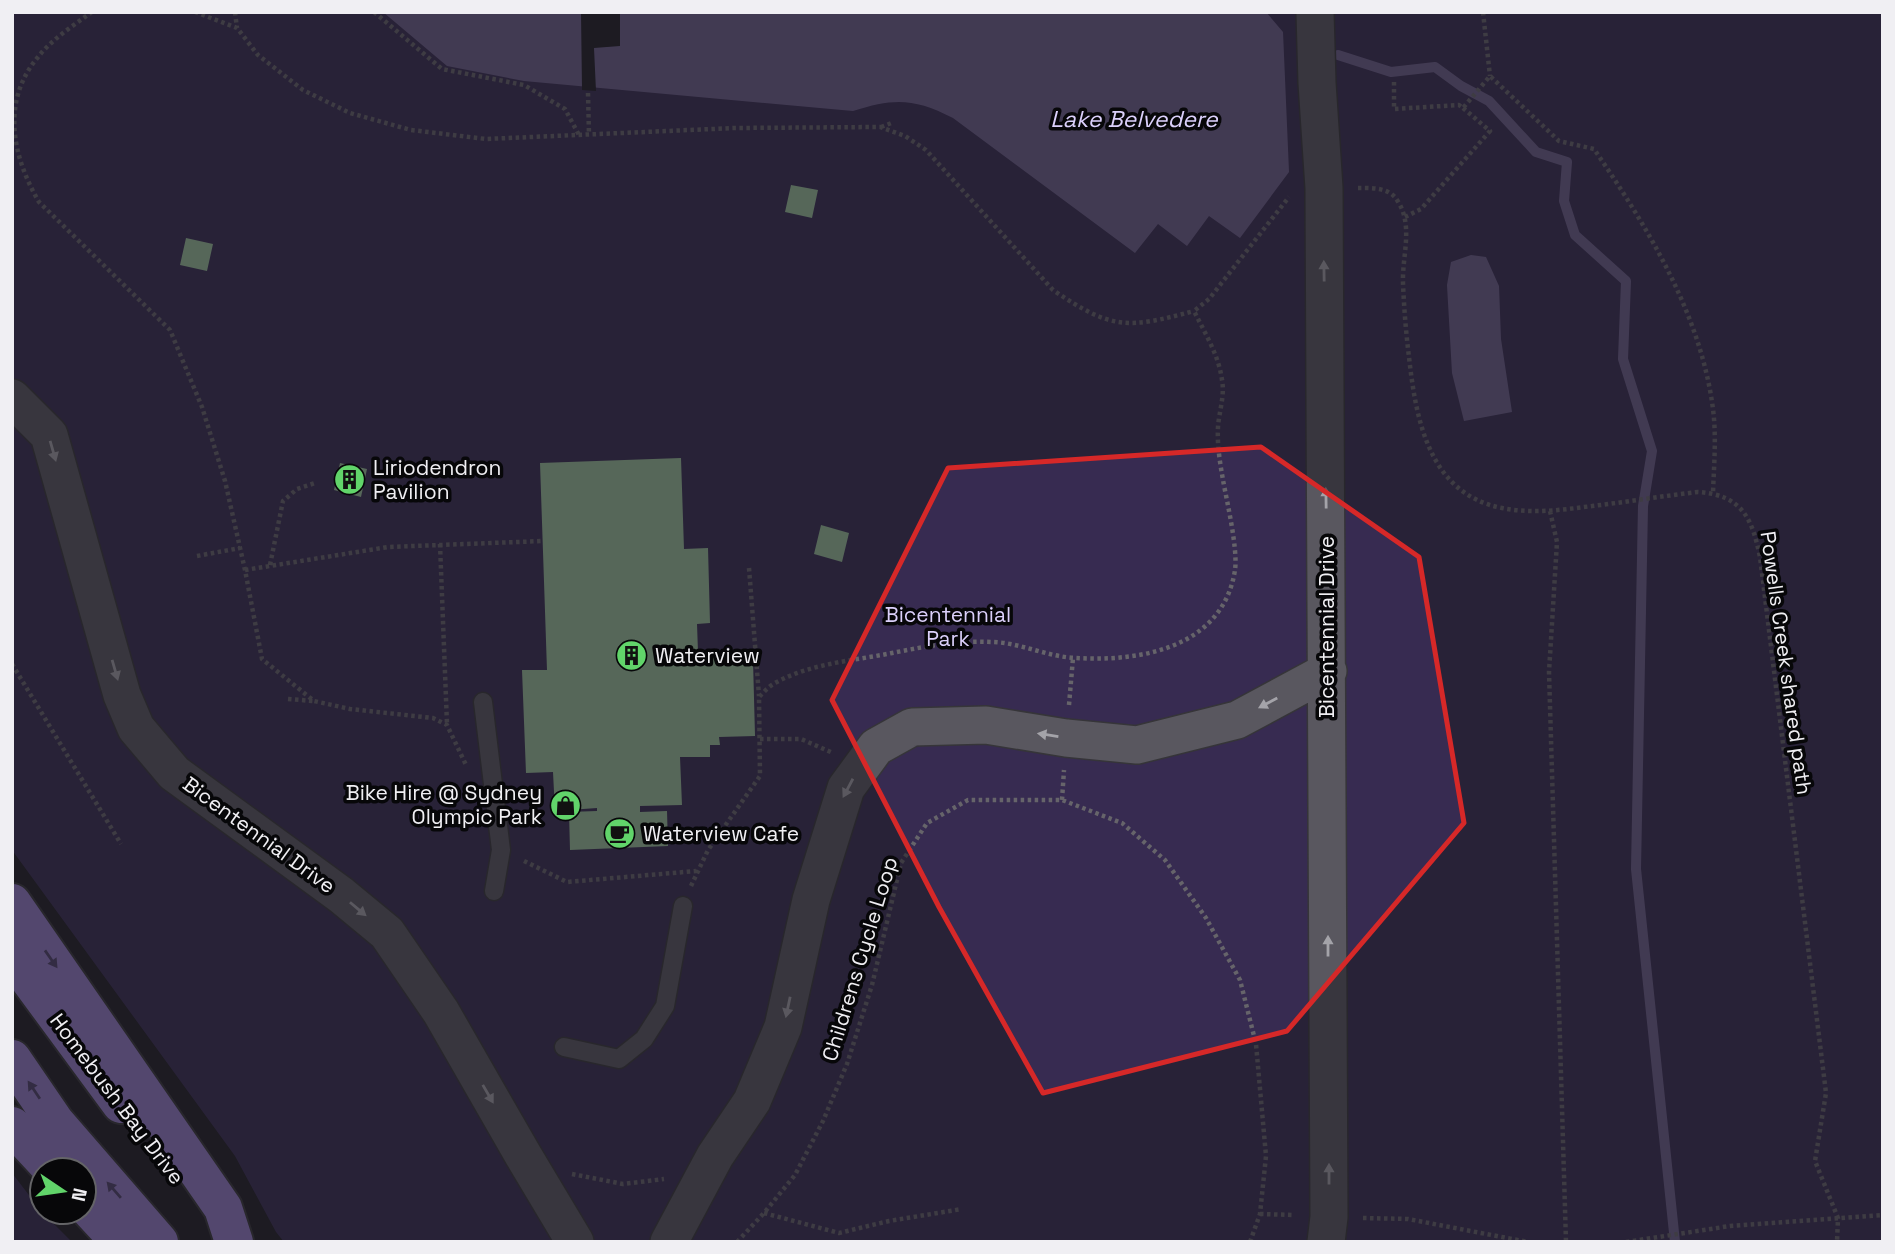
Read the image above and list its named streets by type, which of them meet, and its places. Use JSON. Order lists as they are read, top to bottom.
{
  "streets": {
    "highway": ["Homebush Bay Drive"],
    "street": ["Bicentennial Drive"],
    "path": ["Powells Creek shared path", "Childrens Cycle Loop"]
  },
  "water": ["Lake Belvedere"],
  "parks": ["Bicentennial Park"],
  "places": {
    "building": ["Liriodendron Pavilion", "Waterview"],
    "shop": ["Bike Hire @ Sydney Olympic Park"],
    "cafe": ["Waterview Cafe"]
  },
  "north": "right"
}
